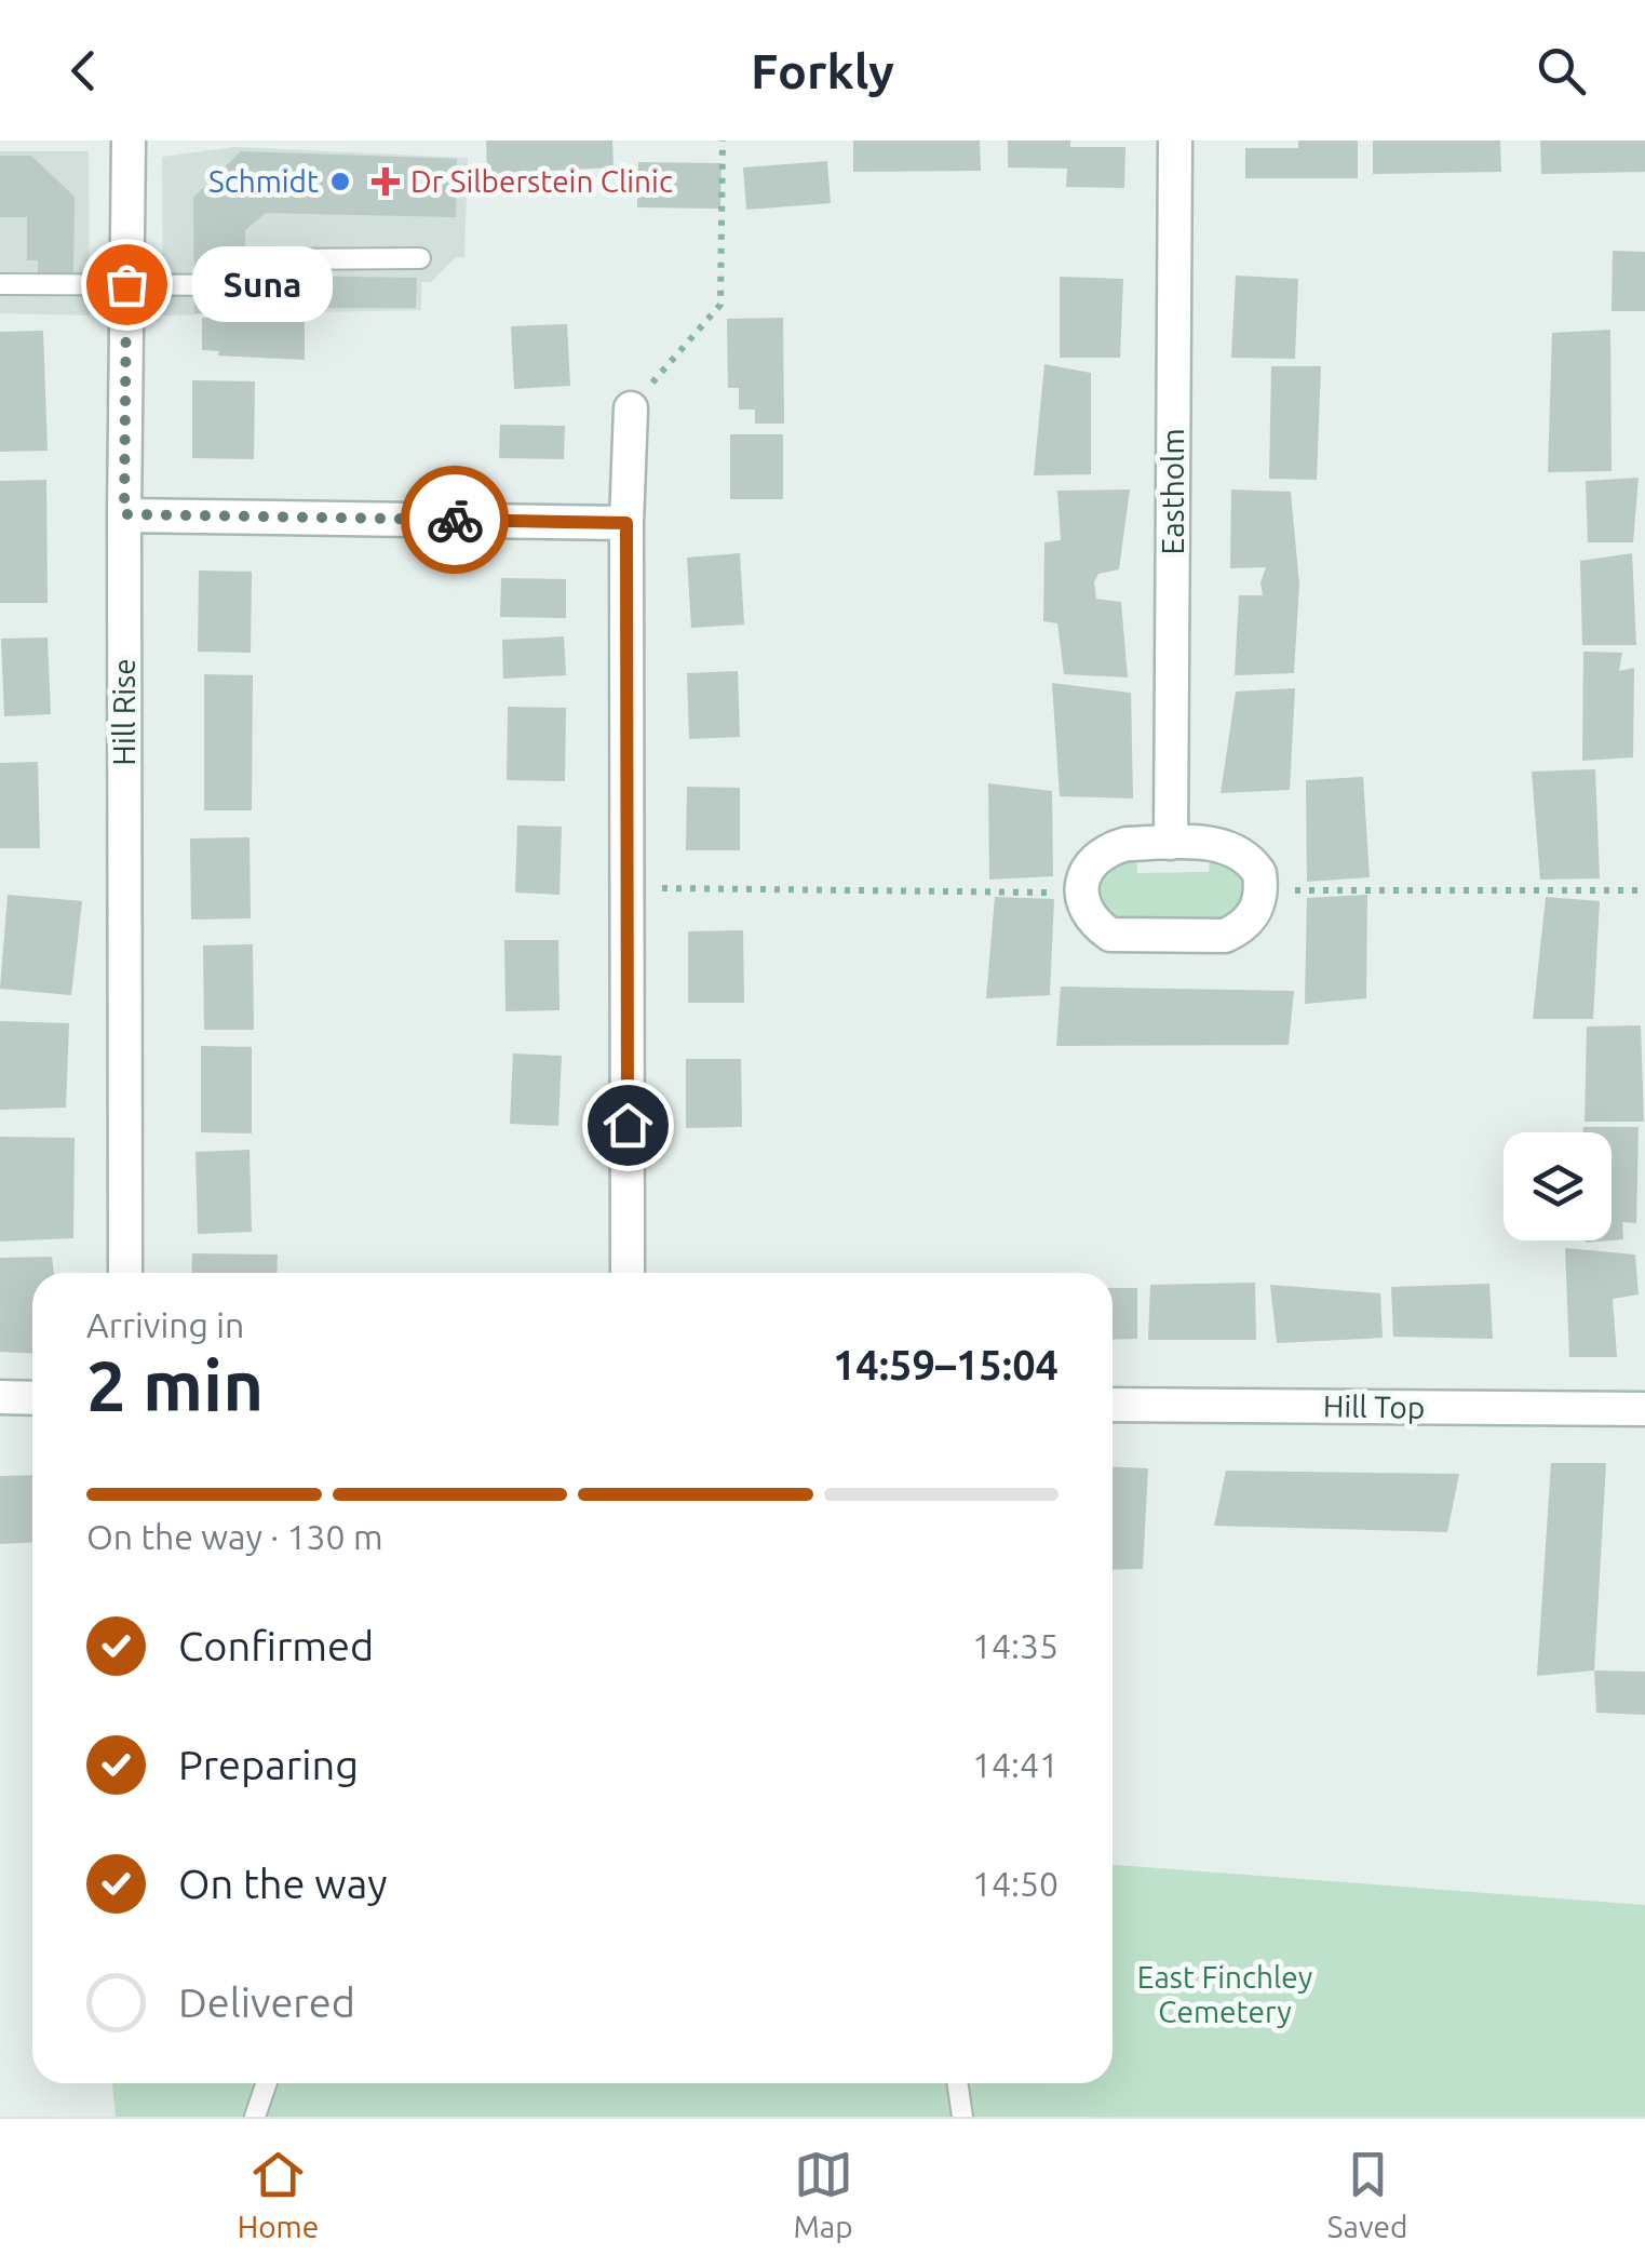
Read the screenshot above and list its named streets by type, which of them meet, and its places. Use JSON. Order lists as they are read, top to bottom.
{
  "streets": {
    "street": ["Eastholm", "Hill Rise", "Hill Top"]
  },
  "parks": ["East Finchley Cemetery"],
  "places": {
    "other": ["Schmidt", "Suna"],
    "health": ["Dr Silberstein Clinic"]
  },
  "page": {
    "header": "Forkly",
    "bubble": "Suna",
    "heading": ["2 min", "Arriving in", "14:59–15:04"],
    "bar": "On the way · 130 m",
    "list": [
      ["Confirmed", "14:35"],
      ["Preparing", "14:41"],
      ["On the way", "14:50"],
      "Delivered"
    ],
    "tabs": ["Home", "Map", "Saved"]
  }
}
